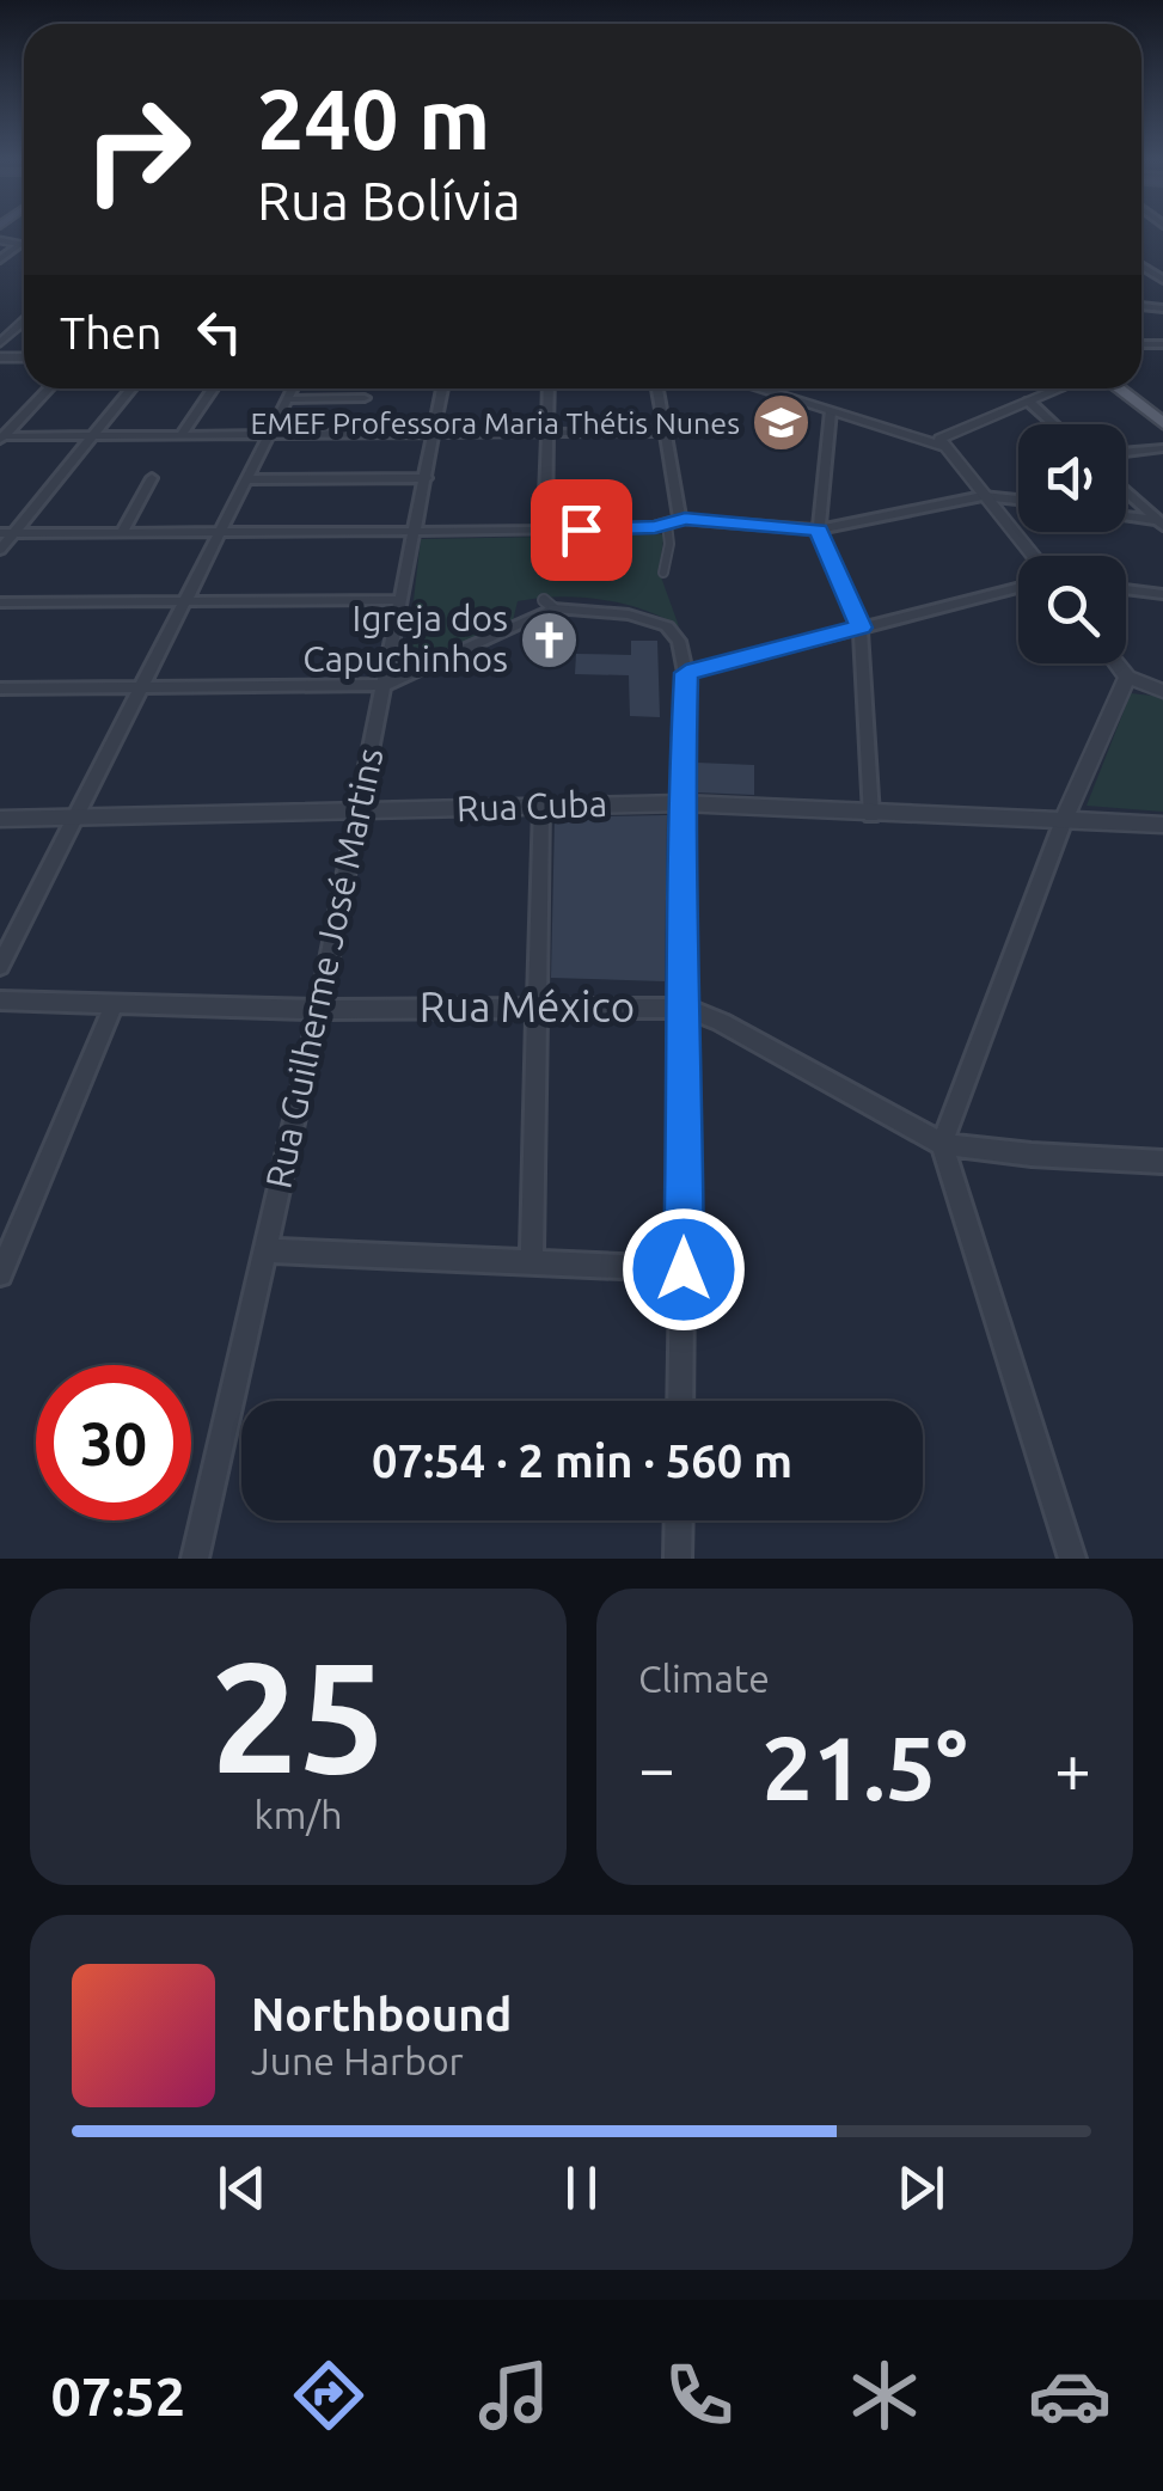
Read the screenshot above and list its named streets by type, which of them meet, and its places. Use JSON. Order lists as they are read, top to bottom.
{
  "streets": {
    "street": ["Rua Cuba", "Rua Guilherme José Martins", "Rua México"]
  },
  "crossings": [
    ["Rua Cuba", "Rua Guilherme José Martins"],
    ["Rua Guilherme José Martins", "Rua México"]
  ],
  "places": {
    "school or university": ["EMEF Professora Maria Thétis Nunes"],
    "church": ["Igreja dos Capuchinhos"]
  },
  "page": {
    "turn": ["240 m", "Rua Bolívia"],
    "then": "Then",
    "limit": "30",
    "trip": "07:54 · 2 min · 560 m",
    "tile": [
      ["25", "km/h"],
      "Climate"
    ],
    "heat": ["−", "21.5°", "+"],
    "song": ["Northbound", "June Harbor"],
    "tabs": "07:52"
  }
}
